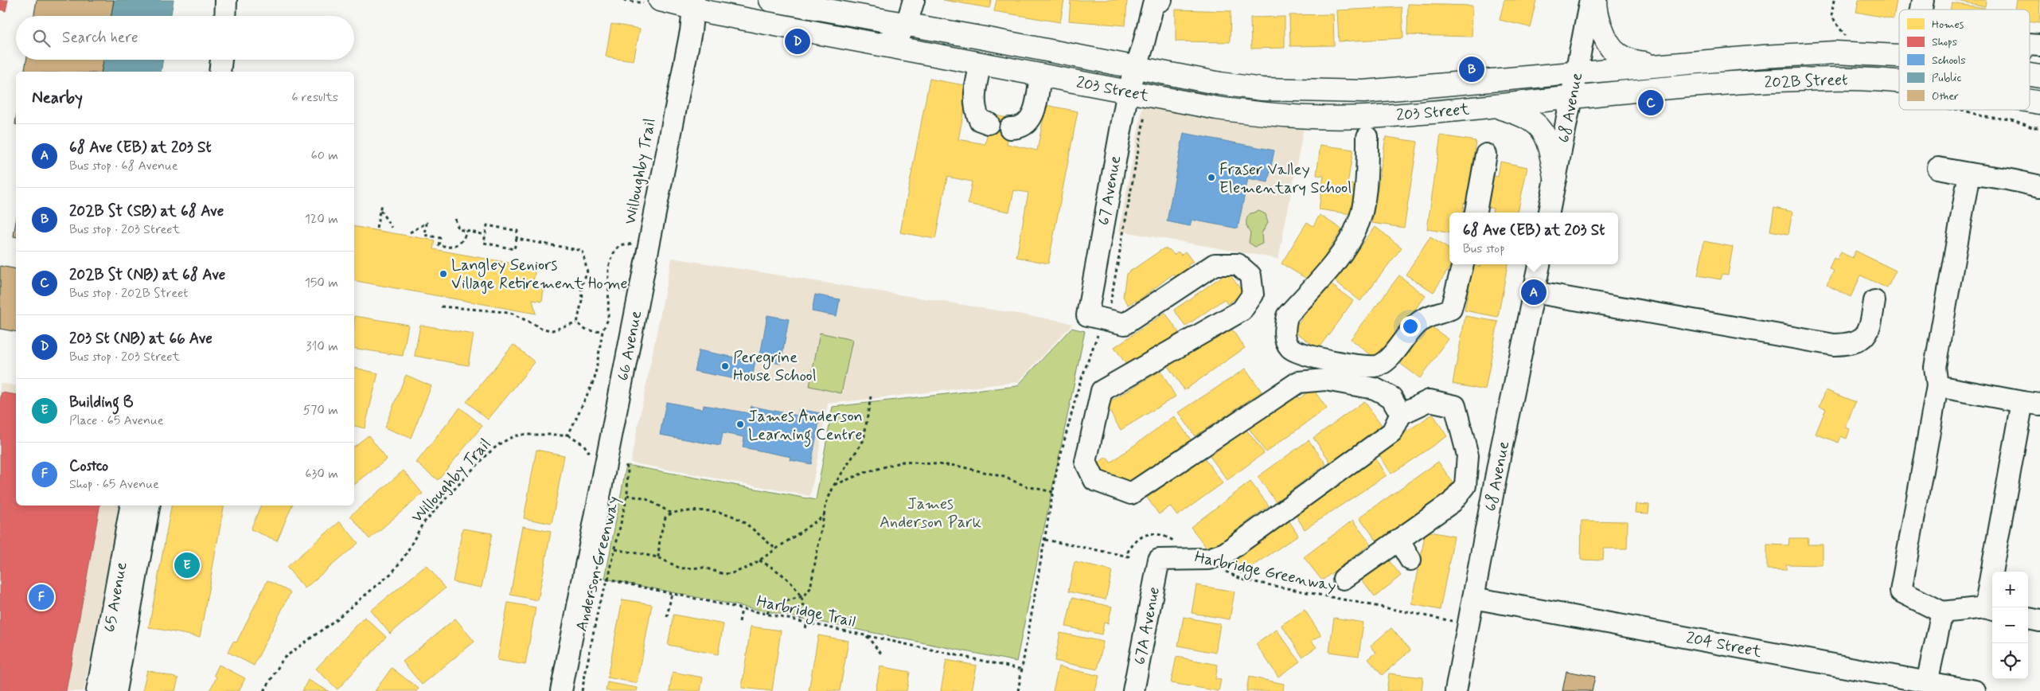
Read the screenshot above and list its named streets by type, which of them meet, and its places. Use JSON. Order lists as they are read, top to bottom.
{
  "streets": {
    "main road": ["202B Street", "203 Street"],
    "street": [
      "68 Avenue",
      "67 Avenue",
      "66 Avenue",
      "65 Avenue",
      "67A Avenue",
      "204 Street"
    ],
    "path": [
      "Willoughby Trail",
      "Anderson Greenway",
      "Harbridge Greenway",
      "Harbridge Trail"
    ]
  },
  "crossings": [
    ["202B Street", "203 Street"],
    ["202B Street", "68 Avenue"],
    ["203 Street", "68 Avenue"],
    ["203 Street", "67 Avenue"],
    ["203 Street", "66 Avenue"],
    ["68 Avenue", "Harbridge Greenway"],
    ["68 Avenue", "204 Street"],
    ["66 Avenue", "Harbridge Trail"],
    ["Anderson Greenway", "Harbridge Trail"],
    ["Harbridge Greenway", "67A Avenue"]
  ],
  "parks": ["James Anderson Park"],
  "places": [
    "Fraser Valley Elementary School",
    "Langley Seniors Village Retirement Home",
    "Peregrine House School",
    "James Anderson Learning Centre"
  ],
  "legend": [
    "Homes",
    "Shops",
    "Schools",
    "Public",
    "Other"
  ],
  "page": {
    "search": "Search here",
    "pins": [
      "D",
      "B",
      "C",
      "A",
      "E",
      "F"
    ],
    "heading": ["Nearby", "6 results"],
    "list": [
      {
        "mark": "A",
        "name": "68 Ave (EB) at 203 St",
        "note": "Bus stop · 68 Avenue",
        "value": "60 m"
      },
      {
        "mark": "B",
        "name": "202B St (SB) at 68 Ave",
        "note": "Bus stop · 203 Street",
        "value": "120 m"
      },
      {
        "mark": "C",
        "name": "202B St (NB) at 68 Ave",
        "note": "Bus stop · 202B Street",
        "value": "150 m"
      },
      {
        "mark": "D",
        "name": "203 St (NB) at 66 Ave",
        "note": "Bus stop · 203 Street",
        "value": "310 m"
      },
      {
        "mark": "E",
        "name": "Building B",
        "note": "Place · 65 Avenue",
        "value": "570 m"
      },
      {
        "mark": "F",
        "name": "Costco",
        "note": "Shop · 65 Avenue",
        "value": "630 m"
      }
    ],
    "popup": ["68 Ave (EB) at 203 St", "Bus stop"],
    "map_buttons": ["+", "−"]
  }
}
